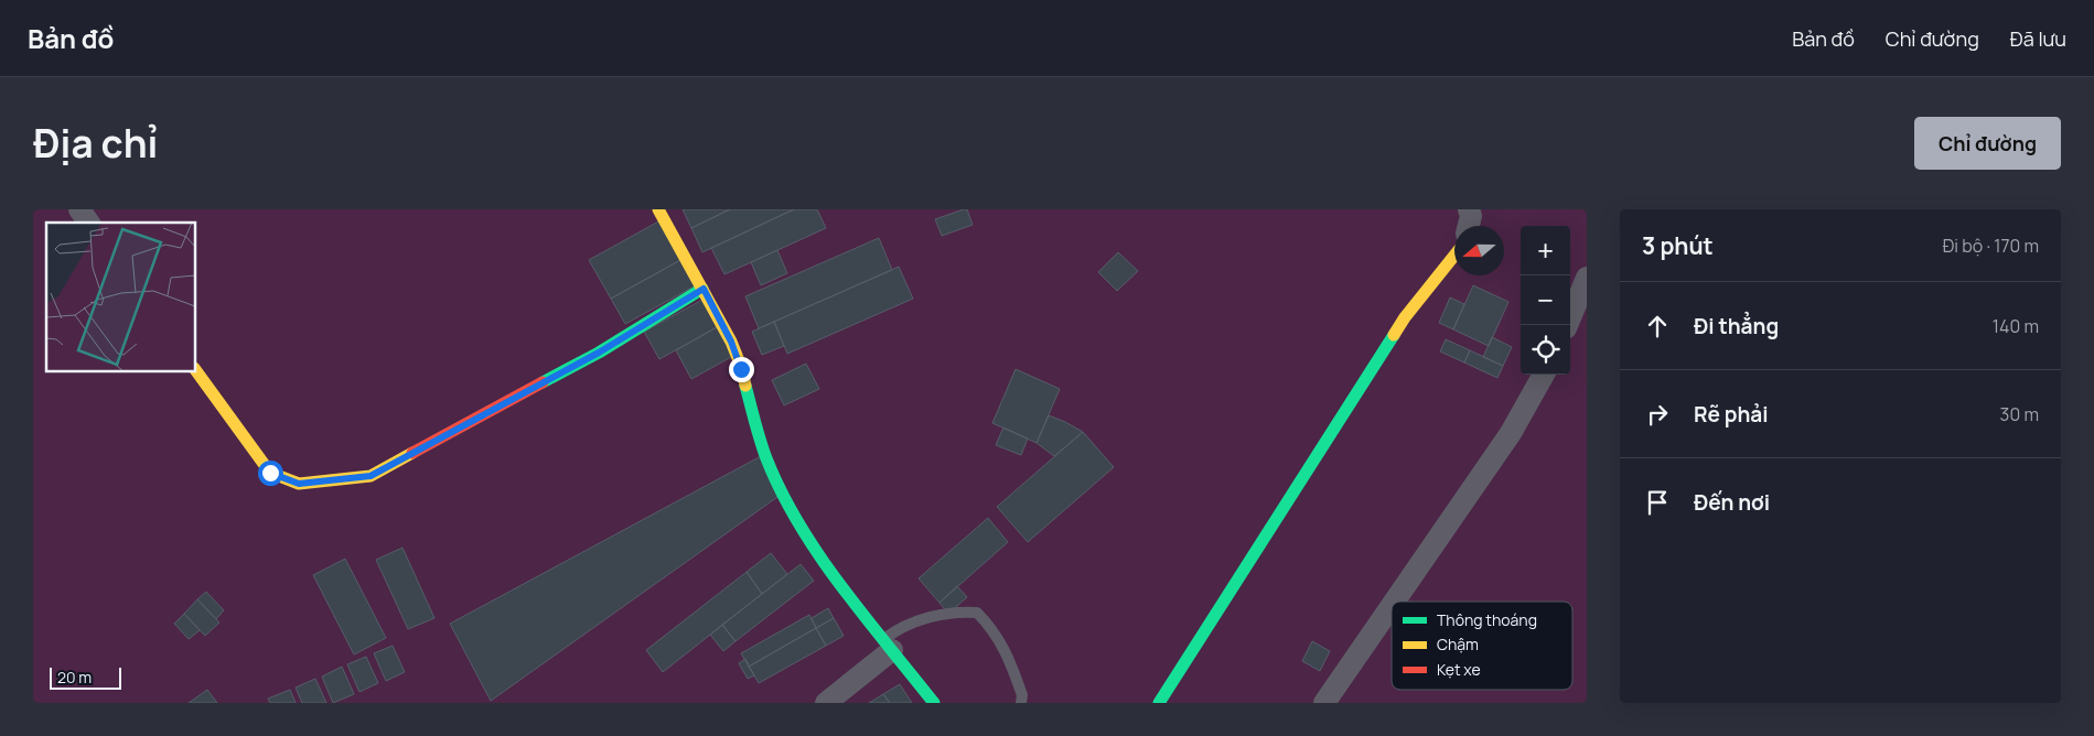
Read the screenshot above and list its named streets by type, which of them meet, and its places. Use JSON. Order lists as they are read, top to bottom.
{
  "legend": ["Thông thoáng", "Chậm", "Kẹt xe"],
  "scale_bar": "20 m",
  "north": "left",
  "page": {
    "header": "Bản đồ",
    "nav": ["Bản đồ", "Chỉ đường", "Đã lưu"],
    "title": "Địa chỉ",
    "buttons": "Chỉ đường",
    "heading": ["3 phút", "Đi bộ · 170 m"],
    "map_buttons": ["+", "−"],
    "list": [
      ["Đi thẳng", "140 m"],
      ["Rẽ phải", "30 m"],
      "Đến nơi"
    ],
    "scale": "20 m"
  }
}
